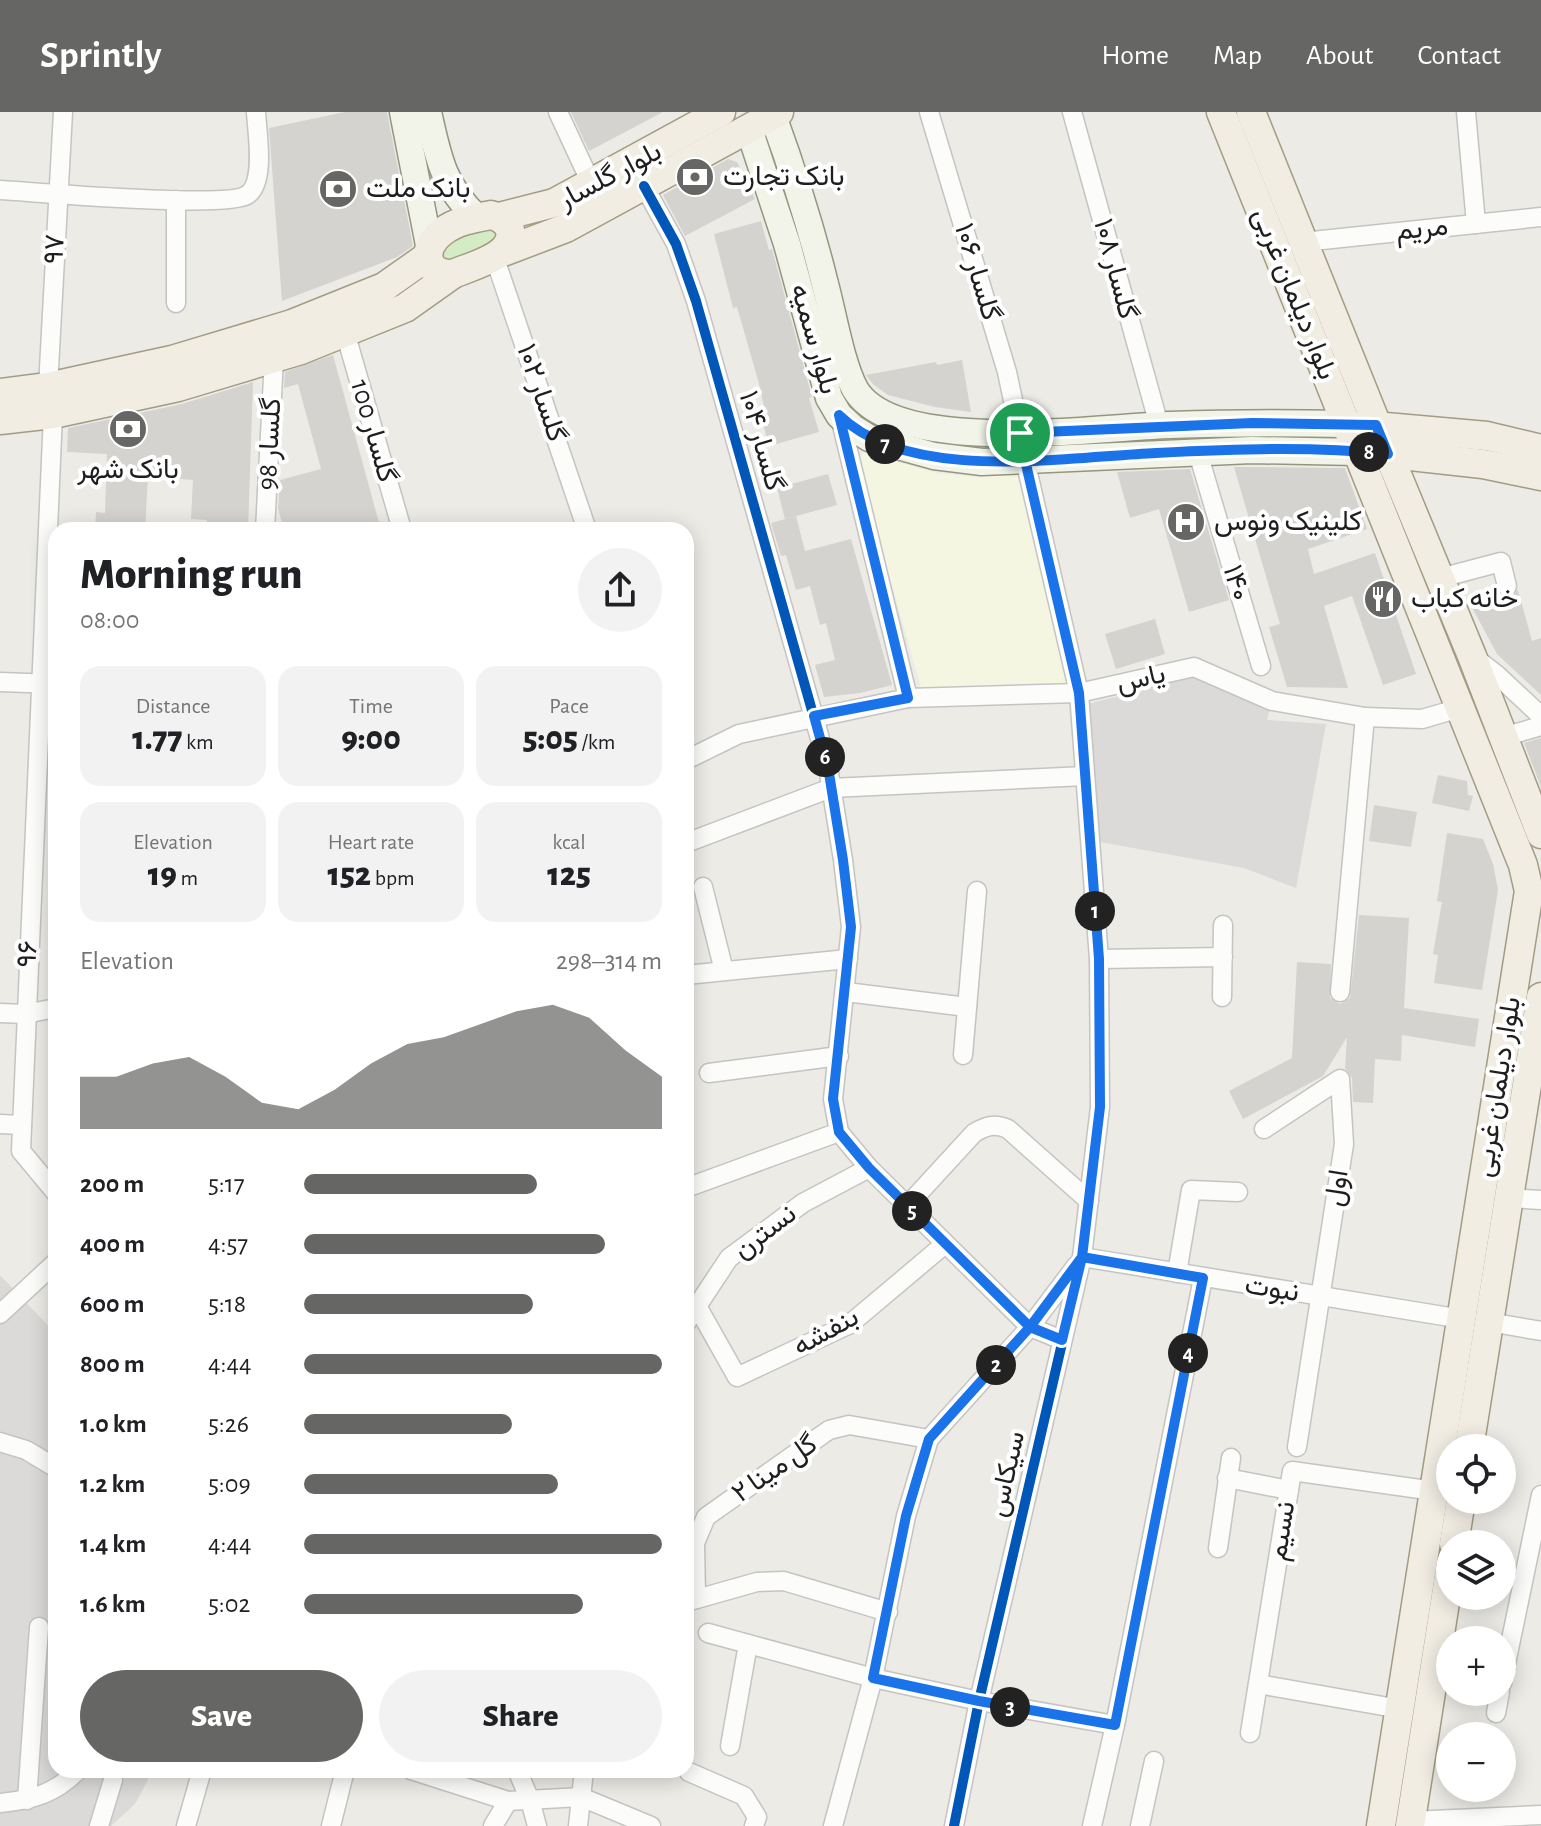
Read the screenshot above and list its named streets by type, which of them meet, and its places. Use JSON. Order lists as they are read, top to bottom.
{
  "streets": {
    "main road": ["بلوار گلسار", "بلوار دیلمان غربی", "بلوار سمیه"],
    "street": [
      "مریم",
      "۹۷",
      "گلسار ۱۰۸",
      "گلسار ۱۰۶",
      "گلسار ۱۰۲",
      "گلسار 100",
      "گلسار ۱۰۴",
      "گلسار 98",
      "۱۴۰",
      "یاس",
      "۹۶",
      "اول",
      "نسترن",
      "نبوت",
      "بنفشه",
      "گل مینا ۲",
      "سیکاس",
      "نسیم"
    ]
  },
  "crossings": [
    ["بلوار گلسار", "بلوار سمیه"],
    ["بلوار گلسار", "گلسار ۱۰۲"],
    ["بلوار گلسار", "گلسار ۱۰۴"],
    ["مریم", "بلوار دیلمان غربی"],
    ["۹۷", "۹۶"],
    ["گلسار ۱۰۸", "بلوار سمیه"],
    ["گلسار ۱۰۶", "بلوار سمیه"],
    ["بلوار دیلمان غربی", "بلوار سمیه"],
    ["بلوار دیلمان غربی", "یاس"],
    ["بلوار دیلمان غربی", "نبوت"],
    ["بلوار سمیه", "۱۴۰"],
    ["بلوار سمیه", "سیکاس"],
    ["گلسار ۱۰۴", "یاس"],
    ["یاس", "سیکاس"],
    ["اول", "نبوت"],
    ["نسترن", "بنفشه"],
    ["نبوت", "سیکاس"]
  ],
  "places": {
    "bank": ["بانک تجارت", "بانک ملت", "بانک شهر"],
    "hospital": ["کلینیک ونوس"],
    "restaurant": ["خانه کباب"]
  },
  "page": {
    "header": "Sprintly",
    "nav": [
      "Home",
      "Map",
      "About",
      "Contact"
    ],
    "pins": [
      "7",
      "8",
      "6",
      "1",
      "5",
      "4",
      "2",
      "3"
    ],
    "heading": ["Morning run", "08:00"],
    "stats": [
      ["Distance", "1.77 km"],
      ["Time", "9:00"],
      ["Pace", "5:05 /km"],
      ["Elevation", "19 m"],
      ["Heart rate", "152 bpm"],
      ["kcal", "125"]
    ],
    "chart": ["Elevation", "298–314 m"],
    "list": [
      {
        "name": "200 m",
        "note": "5:17"
      },
      {
        "name": "400 m",
        "note": "4:57"
      },
      {
        "name": "600 m",
        "note": "5:18"
      },
      {
        "name": "800 m",
        "note": "4:44"
      },
      {
        "name": "1.0 km",
        "note": "5:26"
      },
      {
        "name": "1.2 km",
        "note": "5:09"
      },
      {
        "name": "1.4 km",
        "note": "4:44"
      },
      {
        "name": "1.6 km",
        "note": "5:02"
      }
    ],
    "map_buttons": ["+", "−"],
    "buttons": ["Save", "Share"]
  }
}
